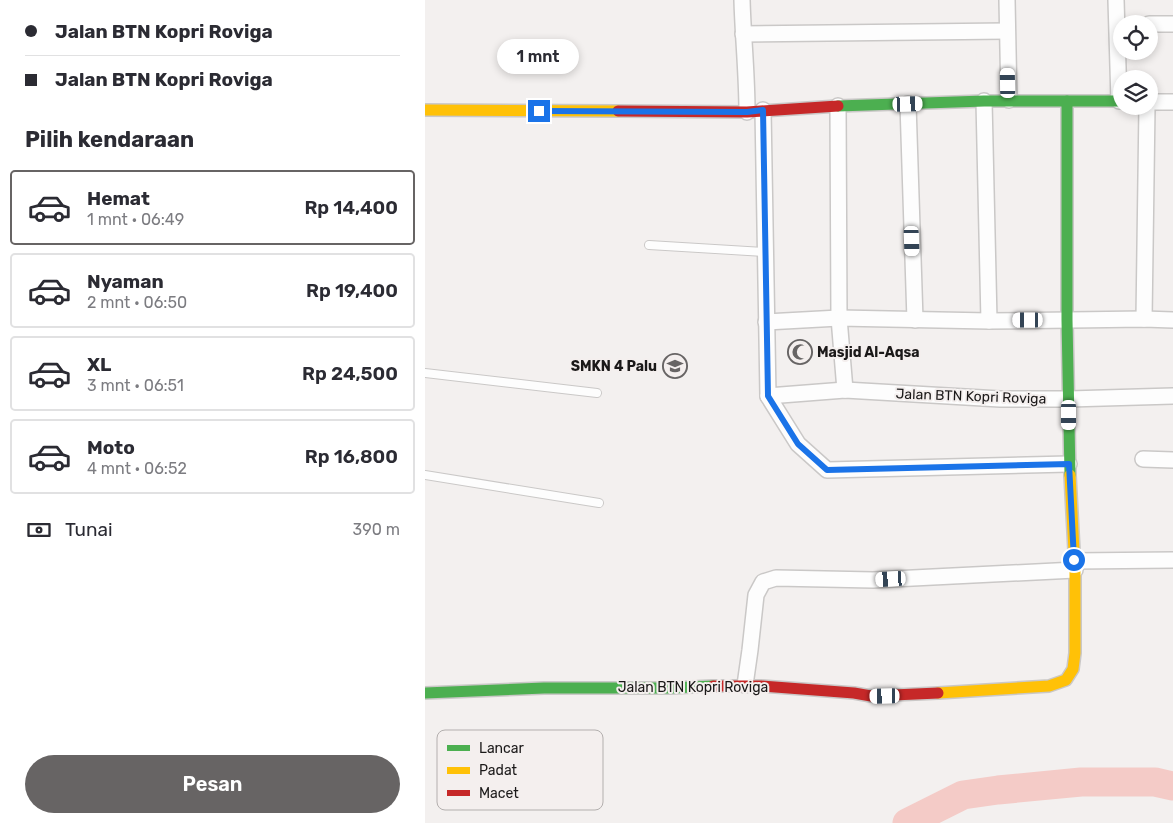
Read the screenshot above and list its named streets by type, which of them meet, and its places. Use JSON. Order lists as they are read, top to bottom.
{
  "streets": {
    "street": ["Jalan BTN Kopri Roviga"]
  },
  "places": {
    "mosque": ["Masjid Al-Aqsa"],
    "school or university": ["SMKN 4 Palu"]
  },
  "legend": ["Lancar", "Padat", "Macet"],
  "page": {
    "banner": ["Jalan BTN Kopri Roviga", "Jalan BTN Kopri Roviga"],
    "bubble": "1 mnt",
    "heading": "Pilih kendaraan",
    "list": [
      {
        "name": "Hemat",
        "note": "1 mnt · 06:49",
        "value": "Rp 14,400"
      },
      {
        "name": "Nyaman",
        "note": "2 mnt · 06:50",
        "value": "Rp 19,400"
      },
      {
        "name": "XL",
        "note": "3 mnt · 06:51",
        "value": "Rp 24,500"
      },
      {
        "name": "Moto",
        "note": "4 mnt · 06:52",
        "value": "Rp 16,800"
      }
    ],
    "pay": ["Tunai", "390 m"],
    "buttons": "Pesan"
  }
}
